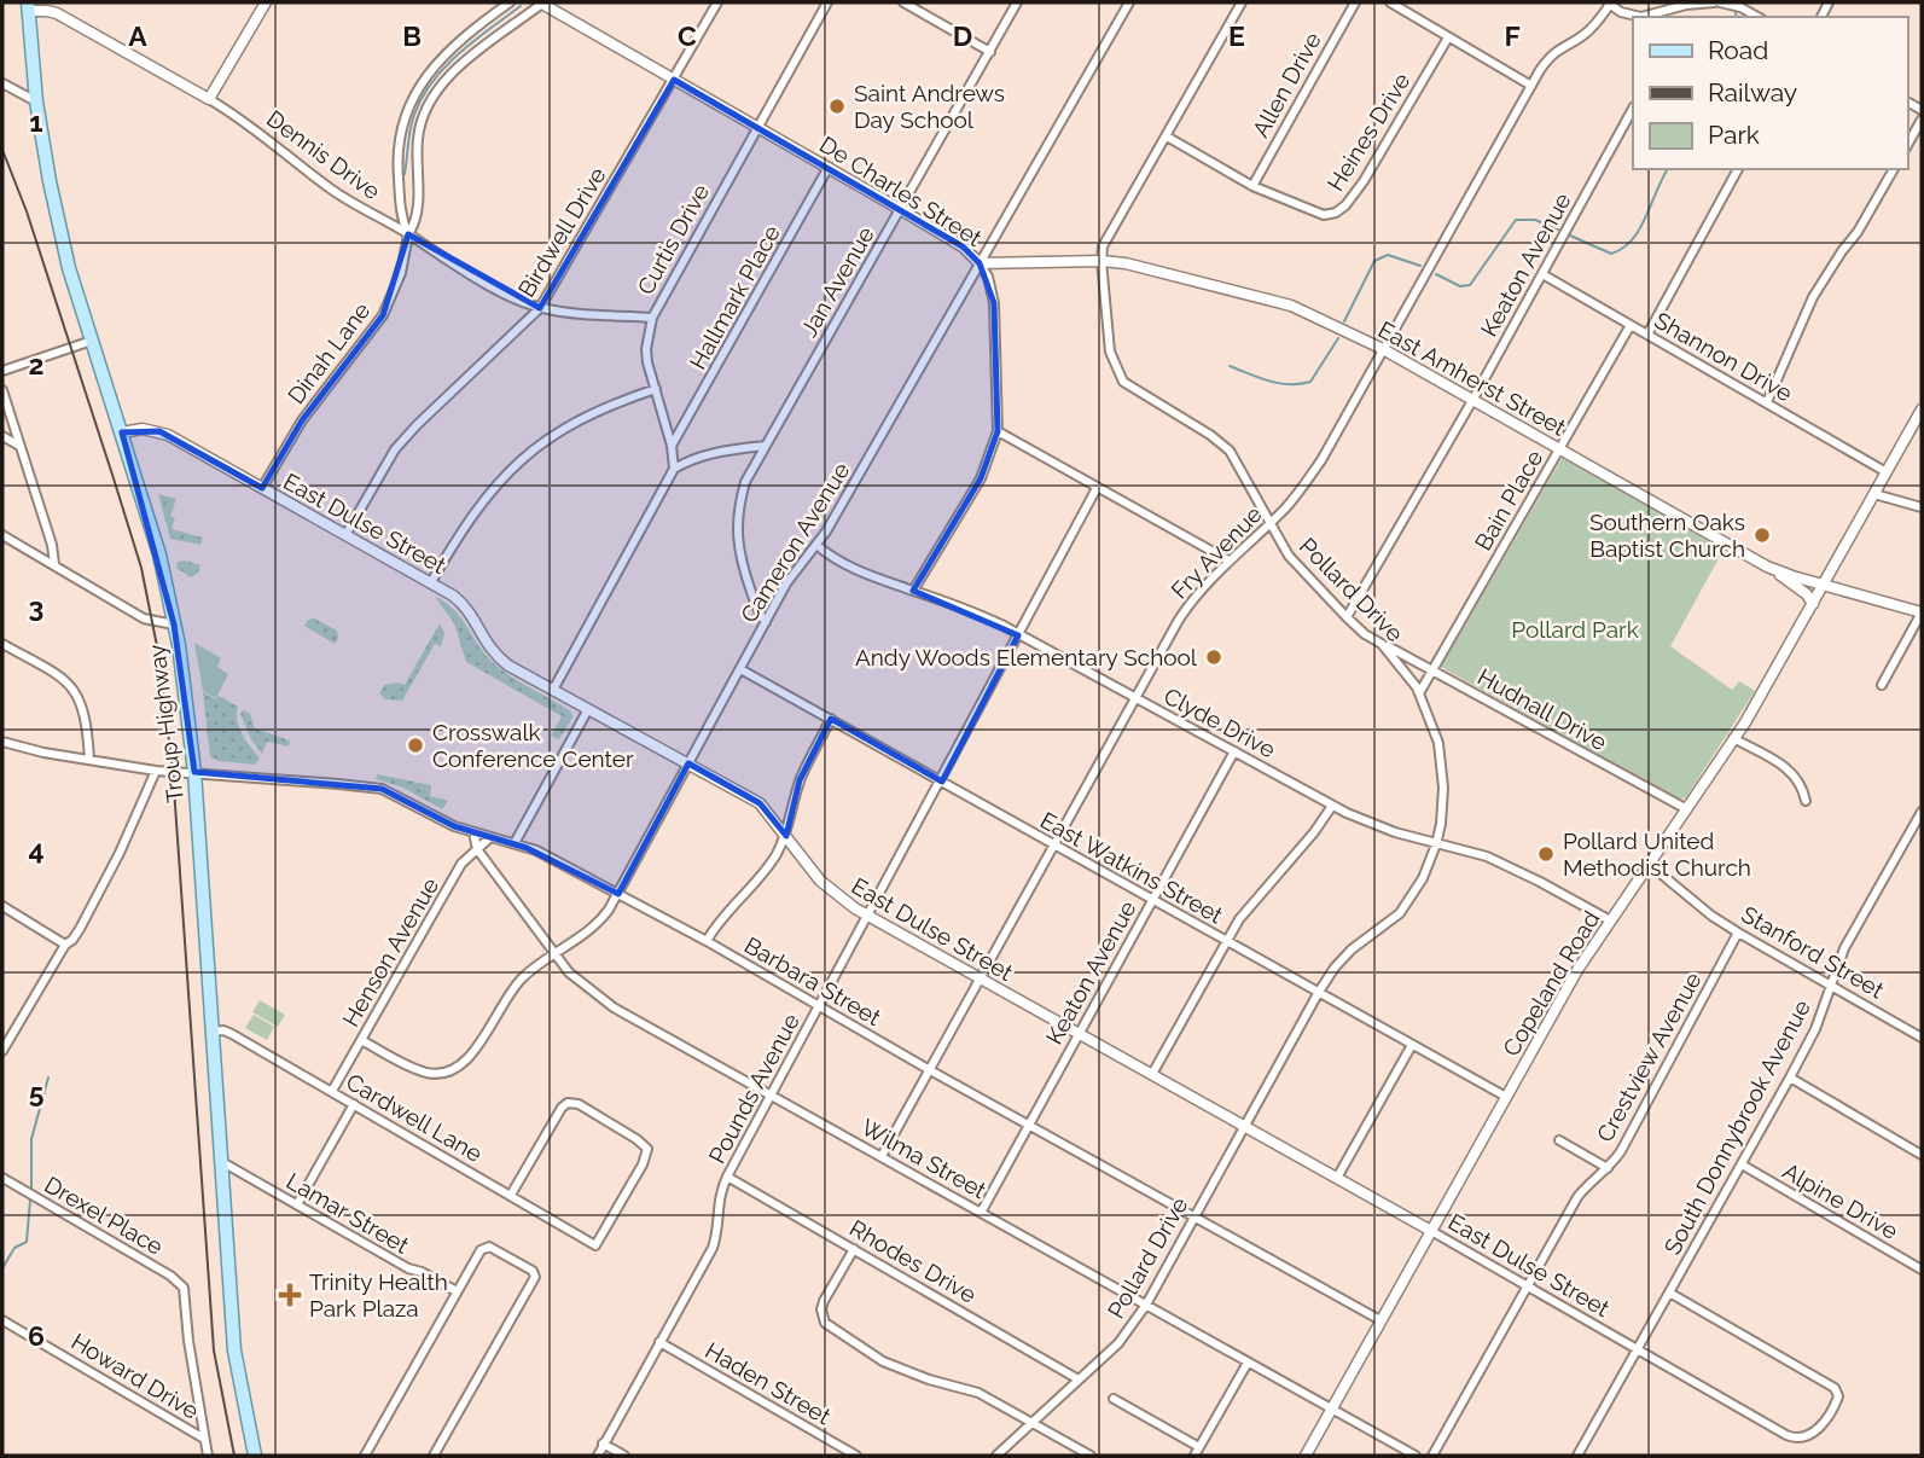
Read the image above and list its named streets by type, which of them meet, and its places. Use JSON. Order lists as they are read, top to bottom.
{
  "streets": {
    "main road": ["Troup Highway"],
    "street": [
      "Allen Drive",
      "Heines Drive",
      "Dennis Drive",
      "De Charles Street",
      "Birdwell Drive",
      "Curtis Drive",
      "Keaton Avenue",
      "Jan Avenue",
      "Hallmark Place",
      "Dinah Lane",
      "Shannon Drive",
      "East Amherst Street",
      "Bain Place",
      "East Dulse Street",
      "Cameron Avenue",
      "Fry Avenue",
      "Pollard Drive",
      "Hudnall Drive",
      "Clyde Drive",
      "East Watkins Street",
      "Henson Avenue",
      "Stanford Street",
      "Barbara Street",
      "Copeland Road",
      "Crestview Avenue",
      "Pounds Avenue",
      "Cardwell Lane",
      "South Donnybrook Avenue",
      "Wilma Street",
      "Alpine Drive",
      "Lamar Street",
      "Drexel Place",
      "Rhodes Drive",
      "Howard Drive",
      "Haden Street"
    ]
  },
  "crossings": [
    ["Allen Drive", "Heines Drive"],
    ["Heines Drive", "Pollard Drive"],
    ["Dennis Drive", "Birdwell Drive"],
    ["Dennis Drive", "Curtis Drive"],
    ["Dennis Drive", "Dinah Lane"],
    ["Dennis Drive", "Troup Highway"],
    ["De Charles Street", "Birdwell Drive"],
    ["De Charles Street", "Curtis Drive"],
    ["De Charles Street", "Jan Avenue"],
    ["De Charles Street", "Hallmark Place"],
    ["De Charles Street", "Dinah Lane"],
    ["De Charles Street", "East Amherst Street"],
    ["De Charles Street", "Cameron Avenue"],
    ["De Charles Street", "Clyde Drive"],
    ["Birdwell Drive", "East Dulse Street"],
    ["Curtis Drive", "Hallmark Place"],
    ["Keaton Avenue", "Shannon Drive"],
    ["Keaton Avenue", "East Amherst Street"],
    ["Keaton Avenue", "East Dulse Street"],
    ["Keaton Avenue", "Pollard Drive"],
    ["Keaton Avenue", "Clyde Drive"],
    ["Keaton Avenue", "East Watkins Street"],
    ["Keaton Avenue", "Barbara Street"],
    ["Keaton Avenue", "Wilma Street"],
    ["Jan Avenue", "Cameron Avenue"],
    ["Dinah Lane", "East Dulse Street"],
    ["Shannon Drive", "Bain Place"],
    ["Shannon Drive", "Copeland Road"],
    ["East Amherst Street", "Bain Place"],
    ["East Amherst Street", "Cameron Avenue"],
    ["East Amherst Street", "Fry Avenue"],
    ["East Amherst Street", "Pollard Drive"],
    ["East Amherst Street", "Copeland Road"],
    ["Bain Place", "Pollard Drive"],
    ["Bain Place", "Hudnall Drive"],
    ["East Dulse Street", "Cameron Avenue"],
    ["East Dulse Street", "Fry Avenue"],
    ["East Dulse Street", "Pollard Drive"],
    ["East Dulse Street", "Troup Highway"],
    ["East Dulse Street", "Copeland Road"],
    ["East Dulse Street", "Crestview Avenue"],
    ["East Dulse Street", "Pounds Avenue"],
    ["East Dulse Street", "South Donnybrook Avenue"],
    ["Cameron Avenue", "Clyde Drive"],
    ["Cameron Avenue", "East Watkins Street"],
    ["Cameron Avenue", "Henson Avenue"],
    ["Cameron Avenue", "Barbara Street"],
    ["Cameron Avenue", "Wilma Street"],
    ["Fry Avenue", "Pollard Drive"],
    ["Fry Avenue", "Clyde Drive"],
    ["Fry Avenue", "East Watkins Street"],
    ["Fry Avenue", "Barbara Street"],
    ["Fry Avenue", "Wilma Street"],
    ["Pollard Drive", "Hudnall Drive"],
    ["Pollard Drive", "Clyde Drive"],
    ["Pollard Drive", "East Watkins Street"],
    ["Pollard Drive", "Barbara Street"],
    ["Pollard Drive", "Wilma Street"],
    ["Pollard Drive", "Rhodes Drive"],
    ["Hudnall Drive", "Copeland Road"],
    ["Clyde Drive", "Copeland Road"],
    ["Clyde Drive", "Pounds Avenue"],
    ["Troup Highway", "Barbara Street"],
    ["Troup Highway", "Cardwell Lane"],
    ["Troup Highway", "Lamar Street"],
    ["East Watkins Street", "Copeland Road"],
    ["East Watkins Street", "Pounds Avenue"],
    ["Henson Avenue", "Barbara Street"],
    ["Henson Avenue", "Cardwell Lane"],
    ["Henson Avenue", "Wilma Street"],
    ["Stanford Street", "Copeland Road"],
    ["Stanford Street", "Crestview Avenue"],
    ["Stanford Street", "South Donnybrook Avenue"],
    ["Barbara Street", "Copeland Road"],
    ["Barbara Street", "Pounds Avenue"],
    ["Barbara Street", "Wilma Street"],
    ["Copeland Road", "Wilma Street"],
    ["Pounds Avenue", "Wilma Street"],
    ["Pounds Avenue", "Rhodes Drive"],
    ["Pounds Avenue", "Haden Street"],
    ["South Donnybrook Avenue", "Alpine Drive"],
    ["Drexel Place", "Howard Drive"]
  ],
  "parks": ["Pollard Park"],
  "places": {
    "other": [
      "Saint Andrews Day School",
      "Southern Oaks Baptist Church",
      "Andy Woods Elementary School",
      "Crosswalk Conference Center",
      "Pollard United Methodist Church"
    ],
    "health": ["Trinity Health Park Plaza"]
  },
  "legend": ["Road", "Railway", "Park"],
  "grid": {
    "columns": [
      "A",
      "B",
      "C",
      "D",
      "E",
      "F"
    ],
    "rows": [
      "1",
      "2",
      "3",
      "4",
      "5",
      "6"
    ]
  }
}
